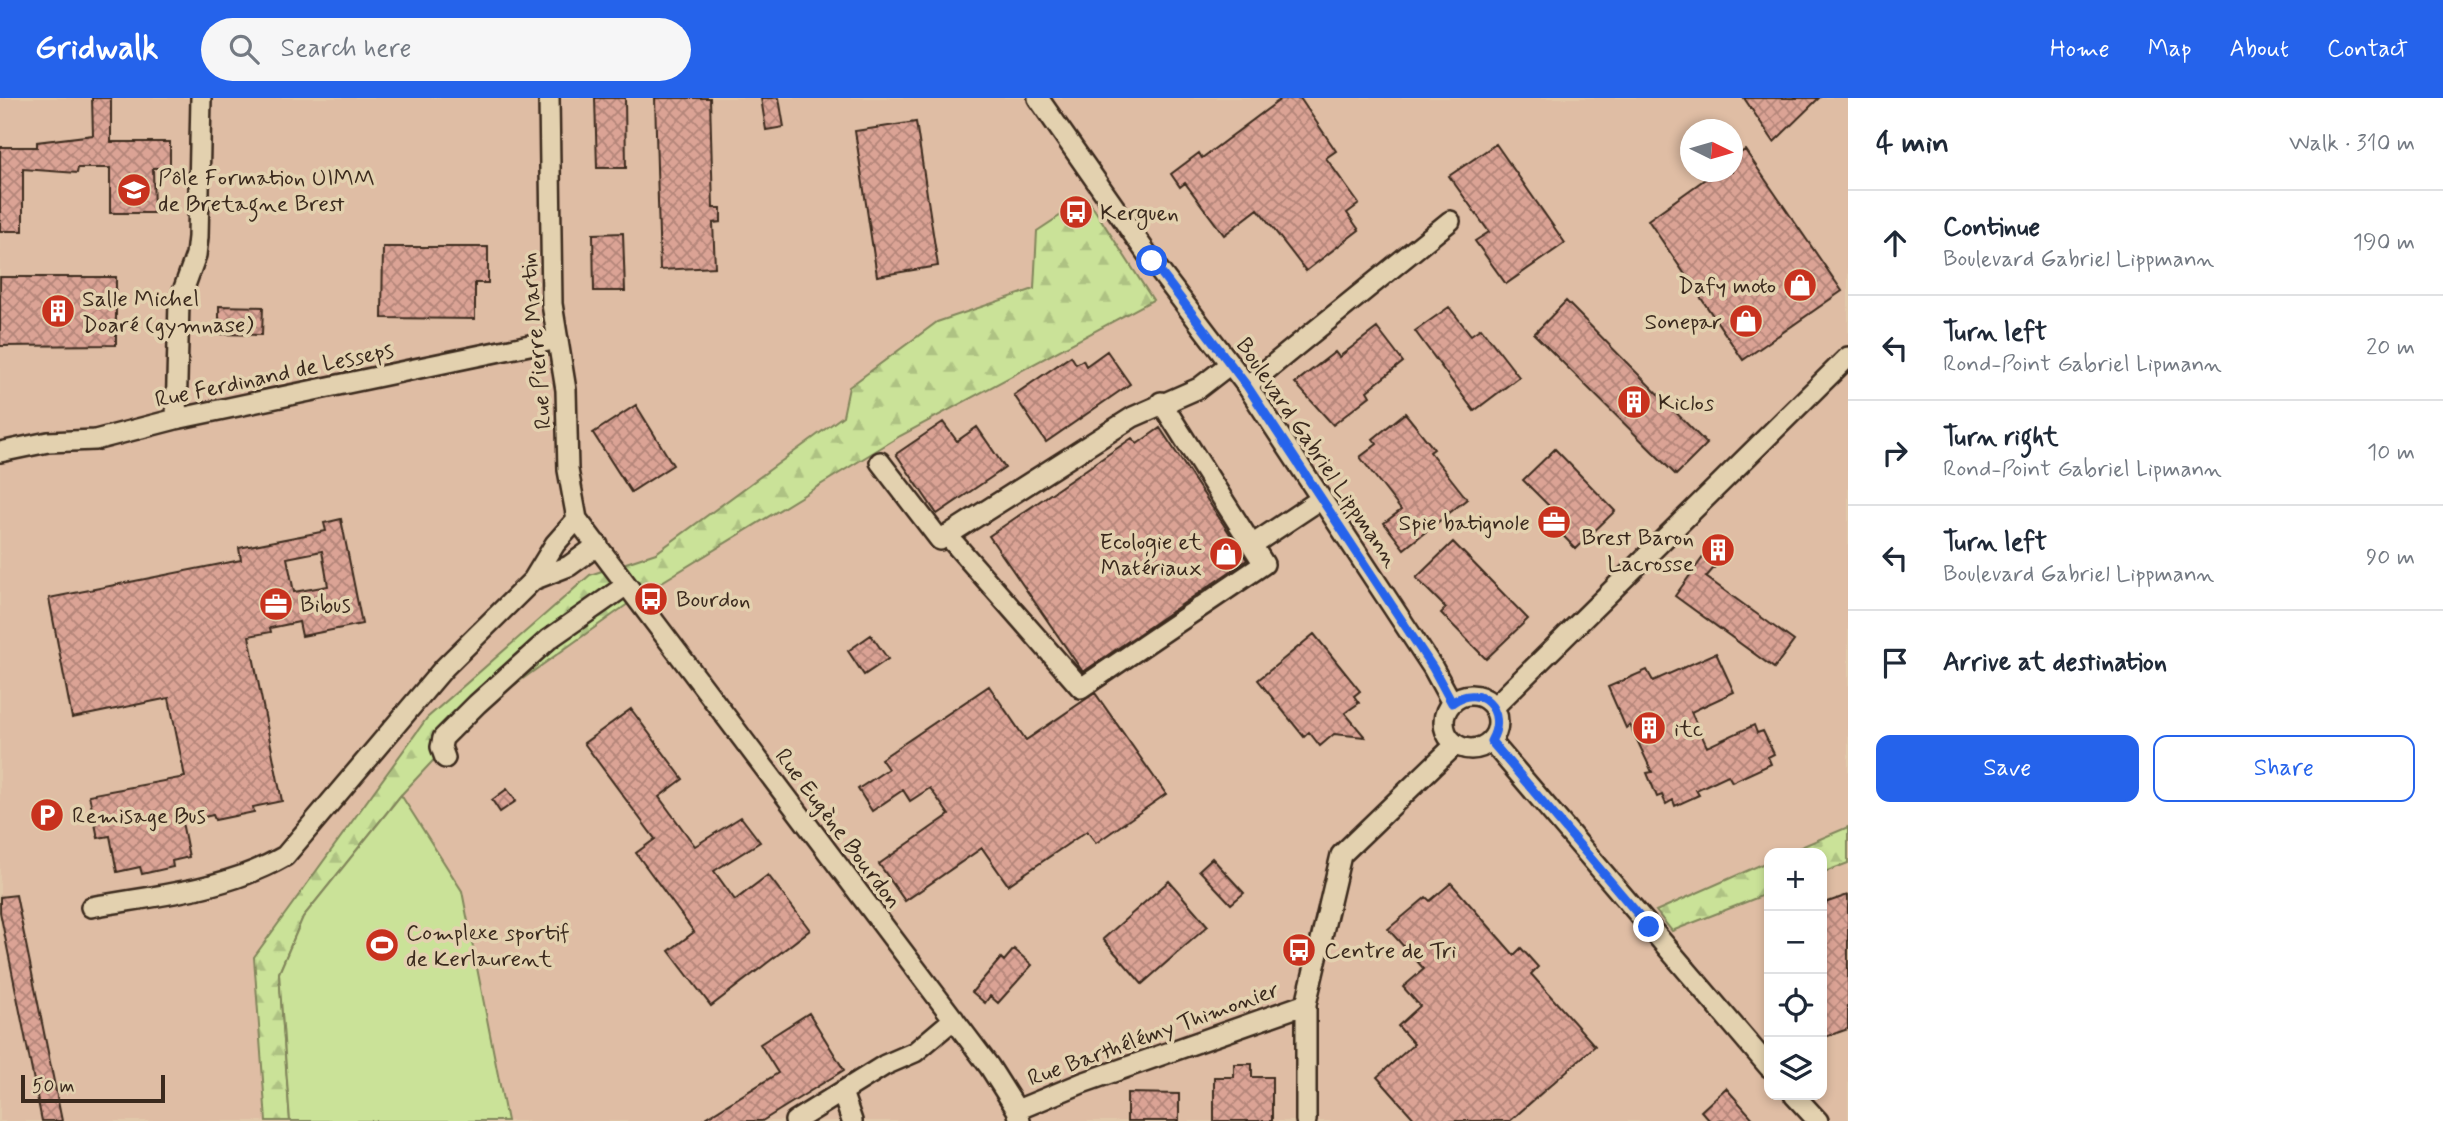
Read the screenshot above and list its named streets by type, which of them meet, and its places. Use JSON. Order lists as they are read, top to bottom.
{
  "streets": {
    "street": [
      "Rue Pierre Martin",
      "Rue Ferdinand de Lesseps",
      "Boulevard Gabriel Lippmann",
      "Rue Eugène Bourdon",
      "Rue Barthélémy Thimonier"
    ]
  },
  "crossings": [
    ["Rue Pierre Martin", "Rue Ferdinand de Lesseps"],
    ["Rue Pierre Martin", "Rue Eugène Bourdon"],
    ["Rue Eugène Bourdon", "Rue Barthélémy Thimonier"]
  ],
  "places": {
    "school or university": ["Pôle Formation UIMM de Bretagne Brest"],
    "bus stop": ["Kerguen", "Bourdon", "Centre de Tri"],
    "shop": ["Dafy moto", "Sonepar", "Ecologie et Matériaux"],
    "building": [
      "Salle Michel Doaré (gymnase)",
      "Kiclos",
      "Brest Baron Lacrosse",
      "itc"
    ],
    "office": ["Spie batignole", "Bibus"],
    "parking": ["Remisage Bus"],
    "sports": ["Complexe sportif de Kerlaurent"]
  },
  "scale_bar": "50 m",
  "north": "right",
  "page": {
    "header": "Gridwalk",
    "search": "Search here",
    "nav": [
      "Home",
      "Map",
      "About",
      "Contact"
    ],
    "heading": ["4 min", "Walk · 310 m"],
    "list": [
      ["Continue", "Boulevard Gabriel Lippmann", "190 m"],
      ["Turn left", "Rond-Point Gabriel Lipmann", "20 m"],
      ["Turn right", "Rond-Point Gabriel Lipmann", "10 m"],
      ["Turn left", "Boulevard Gabriel Lippmann", "90 m"],
      "Arrive at destination"
    ],
    "buttons": ["Save", "Share"],
    "map_buttons": ["+", "−"],
    "scale": "50 m"
  }
}
